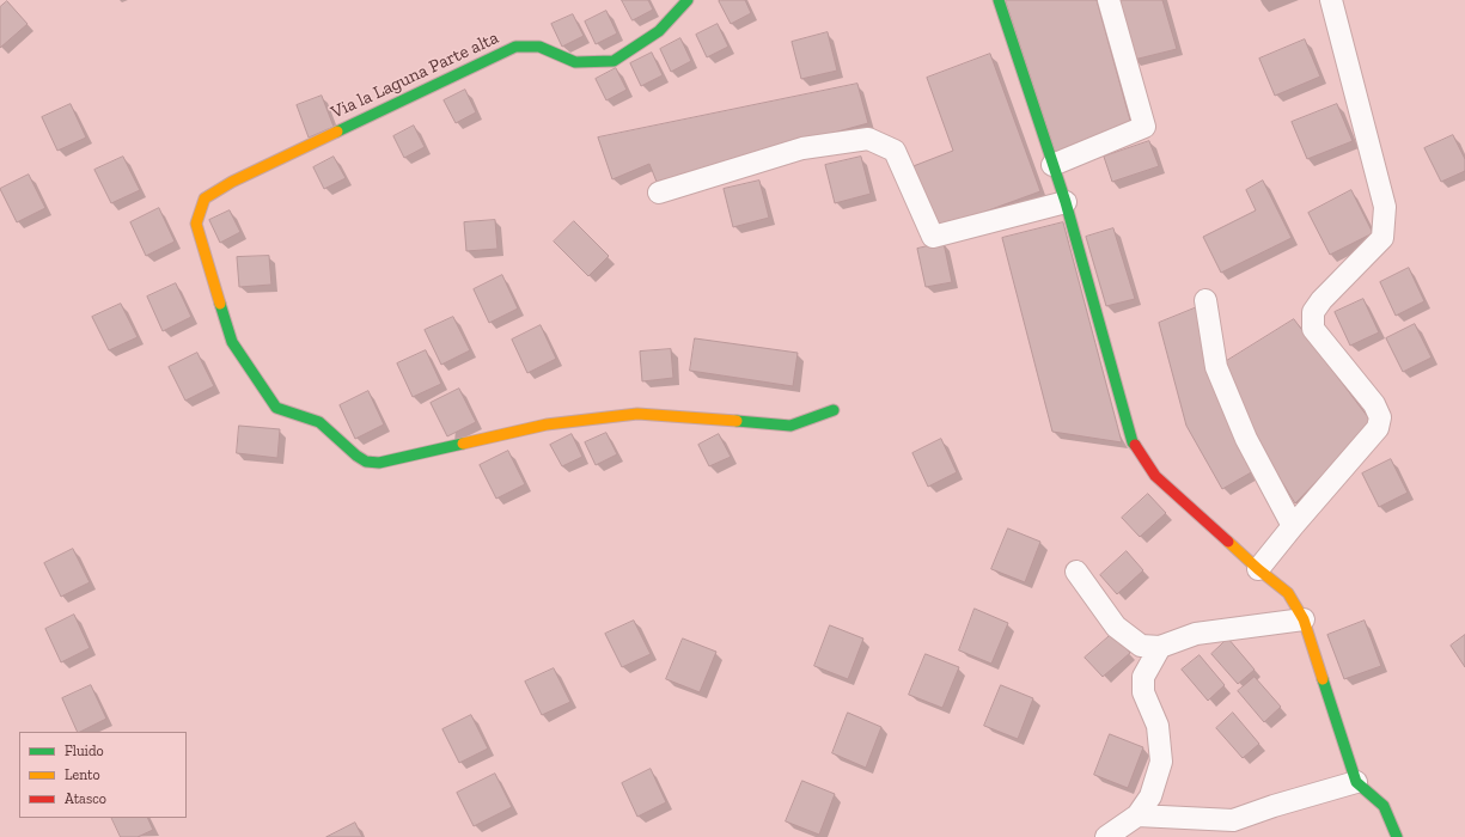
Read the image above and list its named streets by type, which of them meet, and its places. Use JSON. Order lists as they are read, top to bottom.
{
  "streets": {
    "street": ["Via la Laguna Parte alta"]
  },
  "legend": ["Fluido", "Lento", "Atasco"]
}
